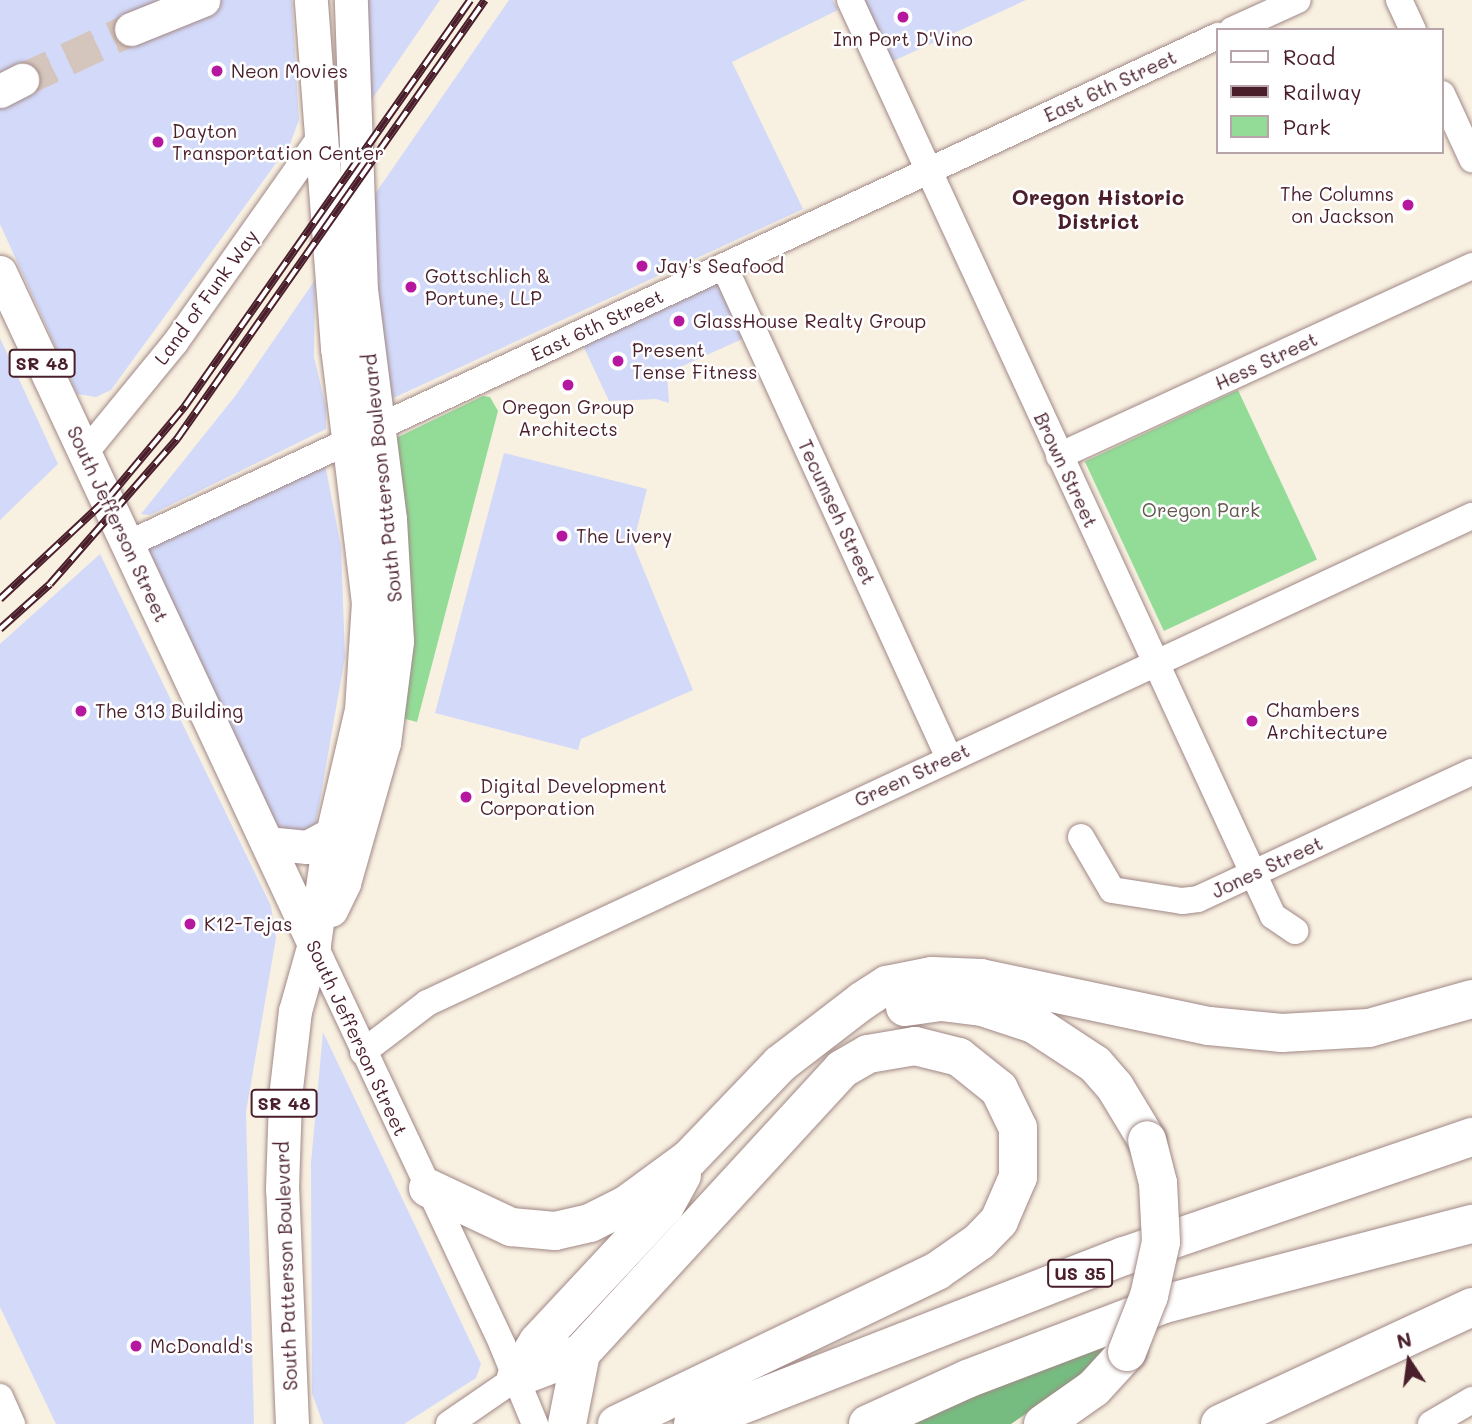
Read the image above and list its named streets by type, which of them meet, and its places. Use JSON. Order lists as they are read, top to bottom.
{
  "streets": {
    "highway": ["US 35"],
    "main road": ["SR 48", "South Patterson Boulevard", "South Jefferson Street"],
    "street": [
      "East 6th Street",
      "Land of Funk Way",
      "Hess Street",
      "Brown Street",
      "Tecumseh Street",
      "Green Street",
      "Jones Street"
    ]
  },
  "crossings": [
    ["East 6th Street", "Brown Street"],
    ["East 6th Street", "South Patterson Boulevard"],
    ["East 6th Street", "Tecumseh Street"],
    ["East 6th Street", "South Jefferson Street"],
    ["Land of Funk Way", "South Patterson Boulevard"],
    ["Land of Funk Way", "South Jefferson Street"],
    ["Hess Street", "Brown Street"],
    ["Brown Street", "Green Street"],
    ["Brown Street", "Jones Street"],
    ["South Patterson Boulevard", "South Jefferson Street"],
    ["Tecumseh Street", "Green Street"],
    ["South Jefferson Street", "Green Street"]
  ],
  "districts": ["Oregon Historic District"],
  "parks": ["Oregon Park"],
  "places": [
    "Inn Port D'Vino",
    "Neon Movies",
    "Dayton Transportation Center",
    "The Columns on Jackson",
    "Jay's Seafood",
    "Gottschlich & Portune, LLP",
    "GlassHouse Realty Group",
    "Present Tense Fitness",
    "Oregon Group Architects",
    "The Livery",
    "The 313 Building",
    "Chambers Architecture",
    "Digital Development Corporation",
    "K12-Tejas",
    "McDonald's"
  ],
  "legend": ["Road", "Railway", "Park"],
  "north": "top"
}
